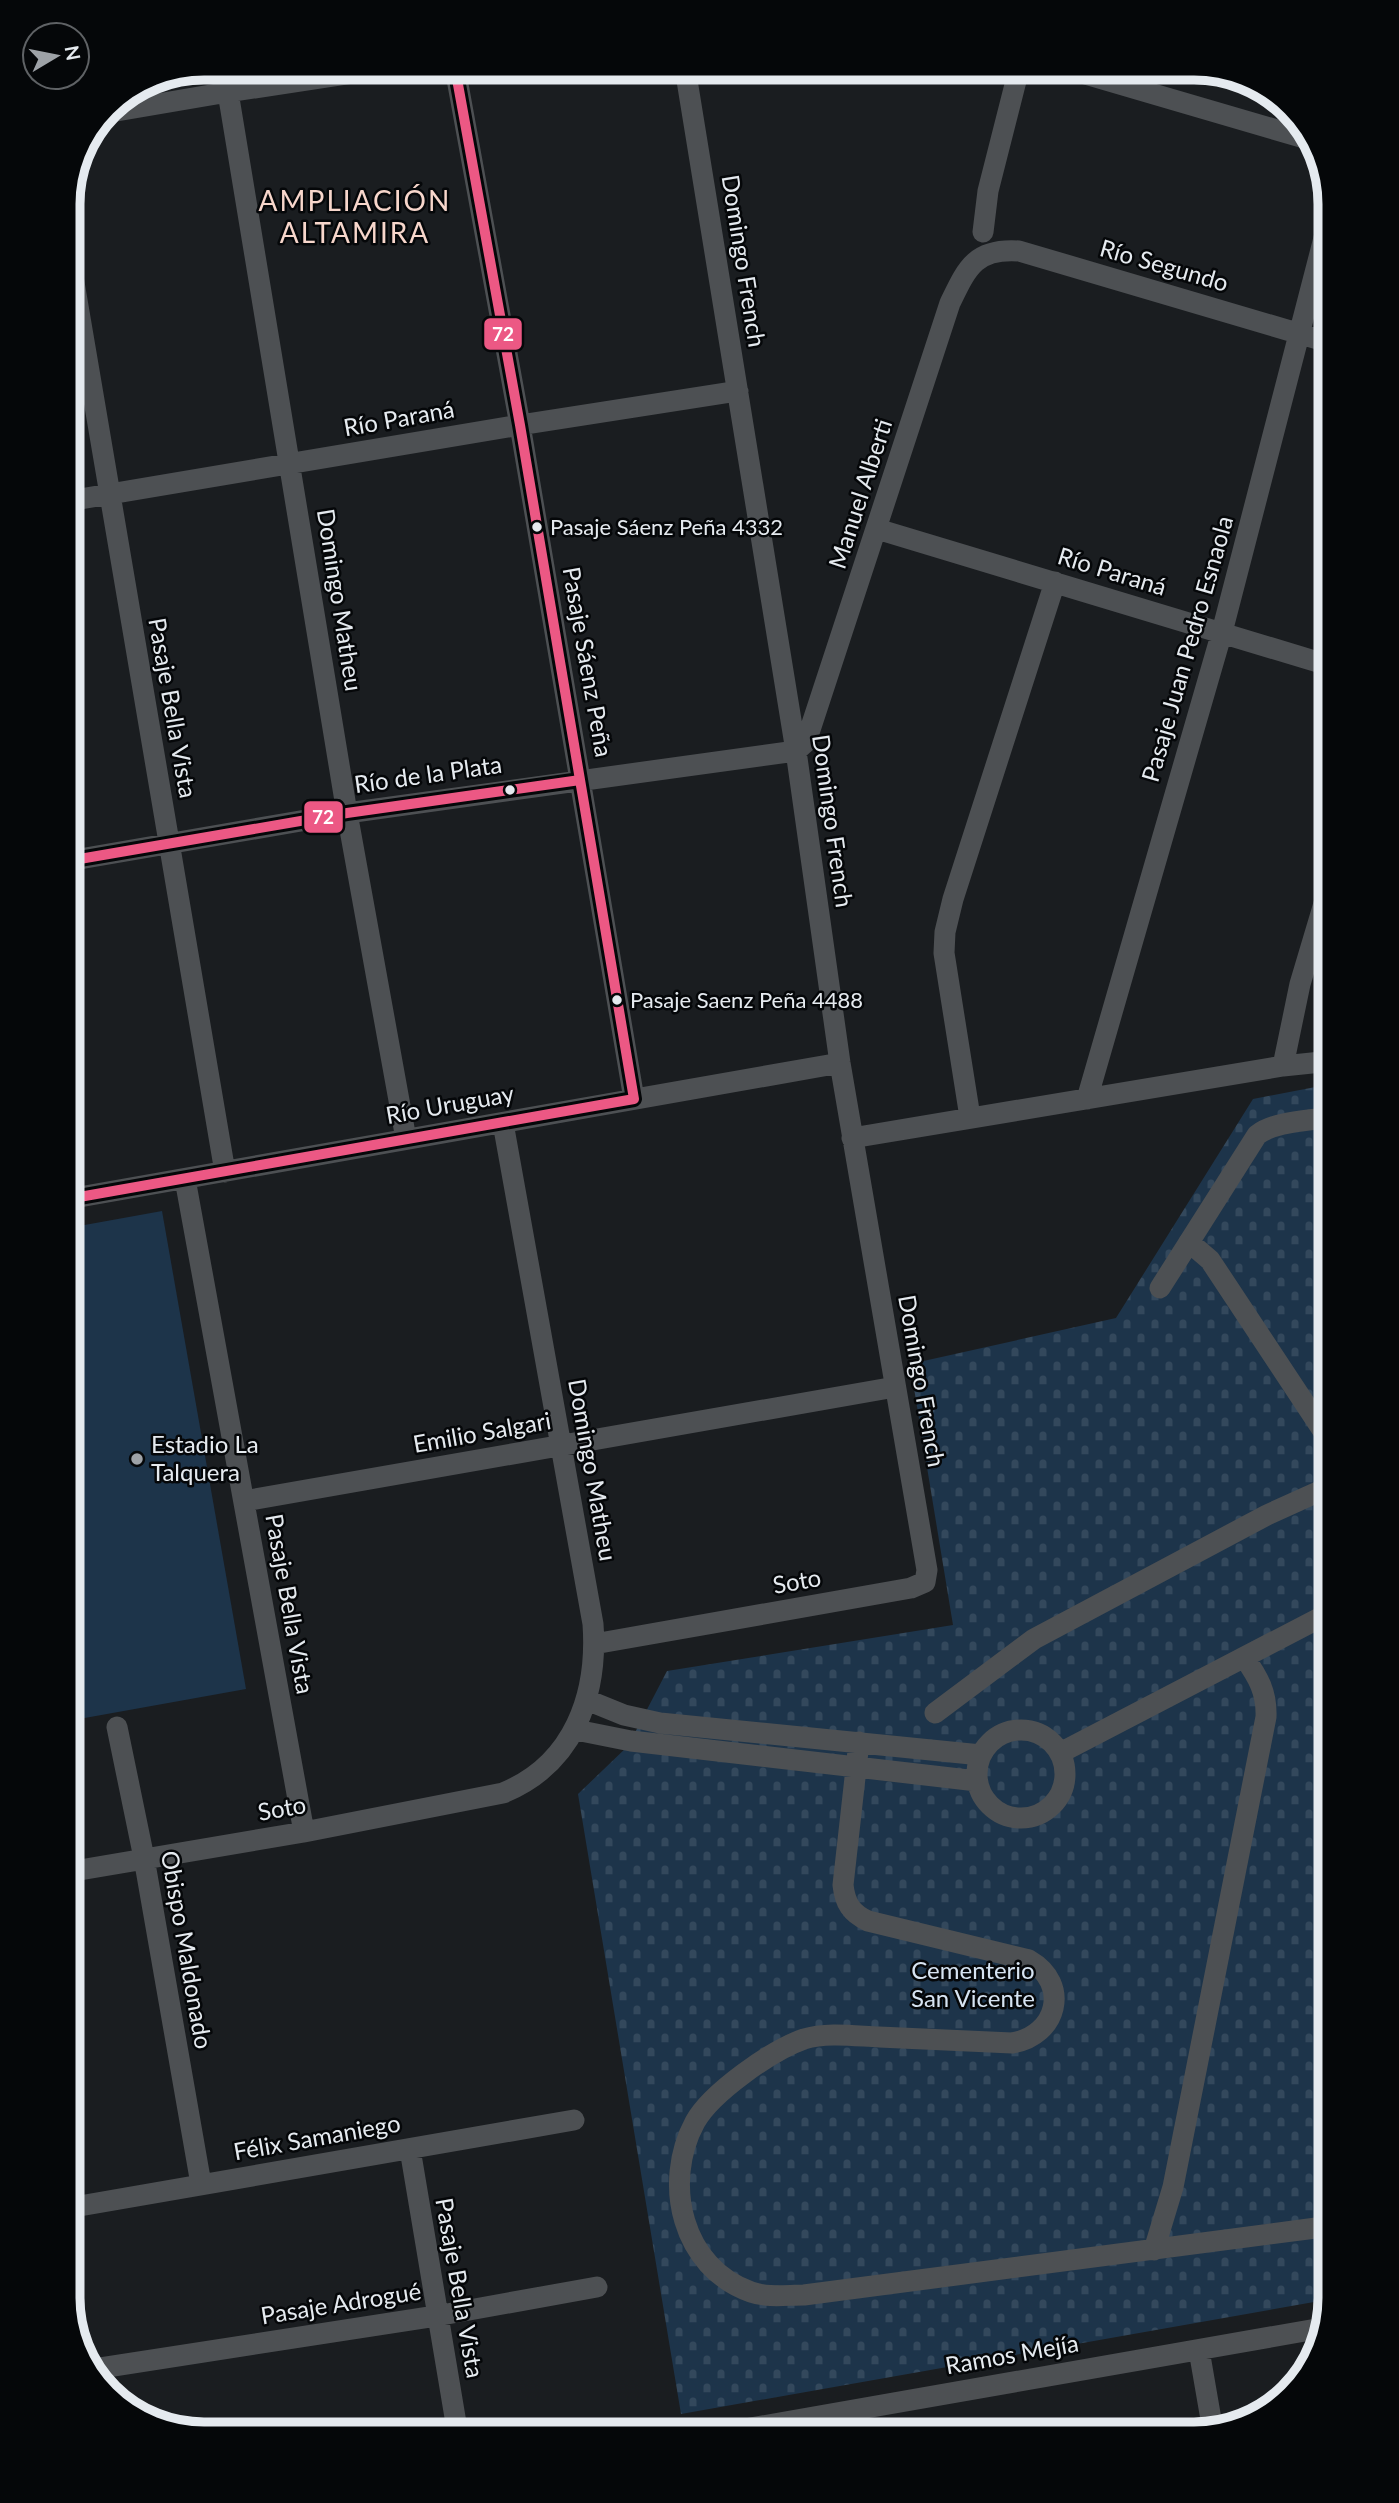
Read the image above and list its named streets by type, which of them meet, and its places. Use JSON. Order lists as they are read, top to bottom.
{
  "streets": {
    "street": [
      "Domingo French",
      "Río Segundo",
      "Río Paraná",
      "Manuel Alberti",
      "Domingo Matheu",
      "Pasaje Juan Pedro Esnaola",
      "Pasaje Sáenz Peña",
      "Pasaje Bella Vista",
      "Río de la Plata",
      "Río Uruguay",
      "Emilio Salgari",
      "Soto",
      "Obispo Maldonado",
      "Félix Samaniego",
      "Pasaje Adrogué",
      "Ramos Mejía"
    ]
  },
  "crossings": [
    ["Domingo French", "Río Paraná"],
    ["Domingo French", "Manuel Alberti"],
    ["Domingo French", "Río de la Plata"],
    ["Domingo French", "Río Uruguay"],
    ["Domingo French", "Emilio Salgari"],
    ["Domingo French", "Soto"],
    ["Río Segundo", "Manuel Alberti"],
    ["Río Segundo", "Pasaje Juan Pedro Esnaola"],
    ["Río Paraná", "Manuel Alberti"],
    ["Río Paraná", "Domingo Matheu"],
    ["Río Paraná", "Pasaje Juan Pedro Esnaola"],
    ["Río Paraná", "Pasaje Sáenz Peña"],
    ["Río Paraná", "Pasaje Bella Vista"],
    ["Manuel Alberti", "Río de la Plata"],
    ["Domingo Matheu", "Río de la Plata"],
    ["Domingo Matheu", "Río Uruguay"],
    ["Domingo Matheu", "Emilio Salgari"],
    ["Domingo Matheu", "Soto"],
    ["Pasaje Sáenz Peña", "Río de la Plata"],
    ["Pasaje Sáenz Peña", "Río Uruguay"],
    ["Pasaje Bella Vista", "Río de la Plata"],
    ["Pasaje Bella Vista", "Río Uruguay"],
    ["Pasaje Bella Vista", "Emilio Salgari"],
    ["Pasaje Bella Vista", "Soto"],
    ["Pasaje Bella Vista", "Félix Samaniego"],
    ["Pasaje Bella Vista", "Pasaje Adrogué"],
    ["Soto", "Obispo Maldonado"],
    ["Obispo Maldonado", "Félix Samaniego"]
  ],
  "districts": ["AMPLIACIÓN ALTAMIRA"],
  "parks": ["Cementerio San Vicente"],
  "places": ["Pasaje Sáenz Peña 4332", "Pasaje Saenz Peña 4488", "Estadio La Talquera"],
  "lines": ["transit line 72"],
  "north": "right"
}
